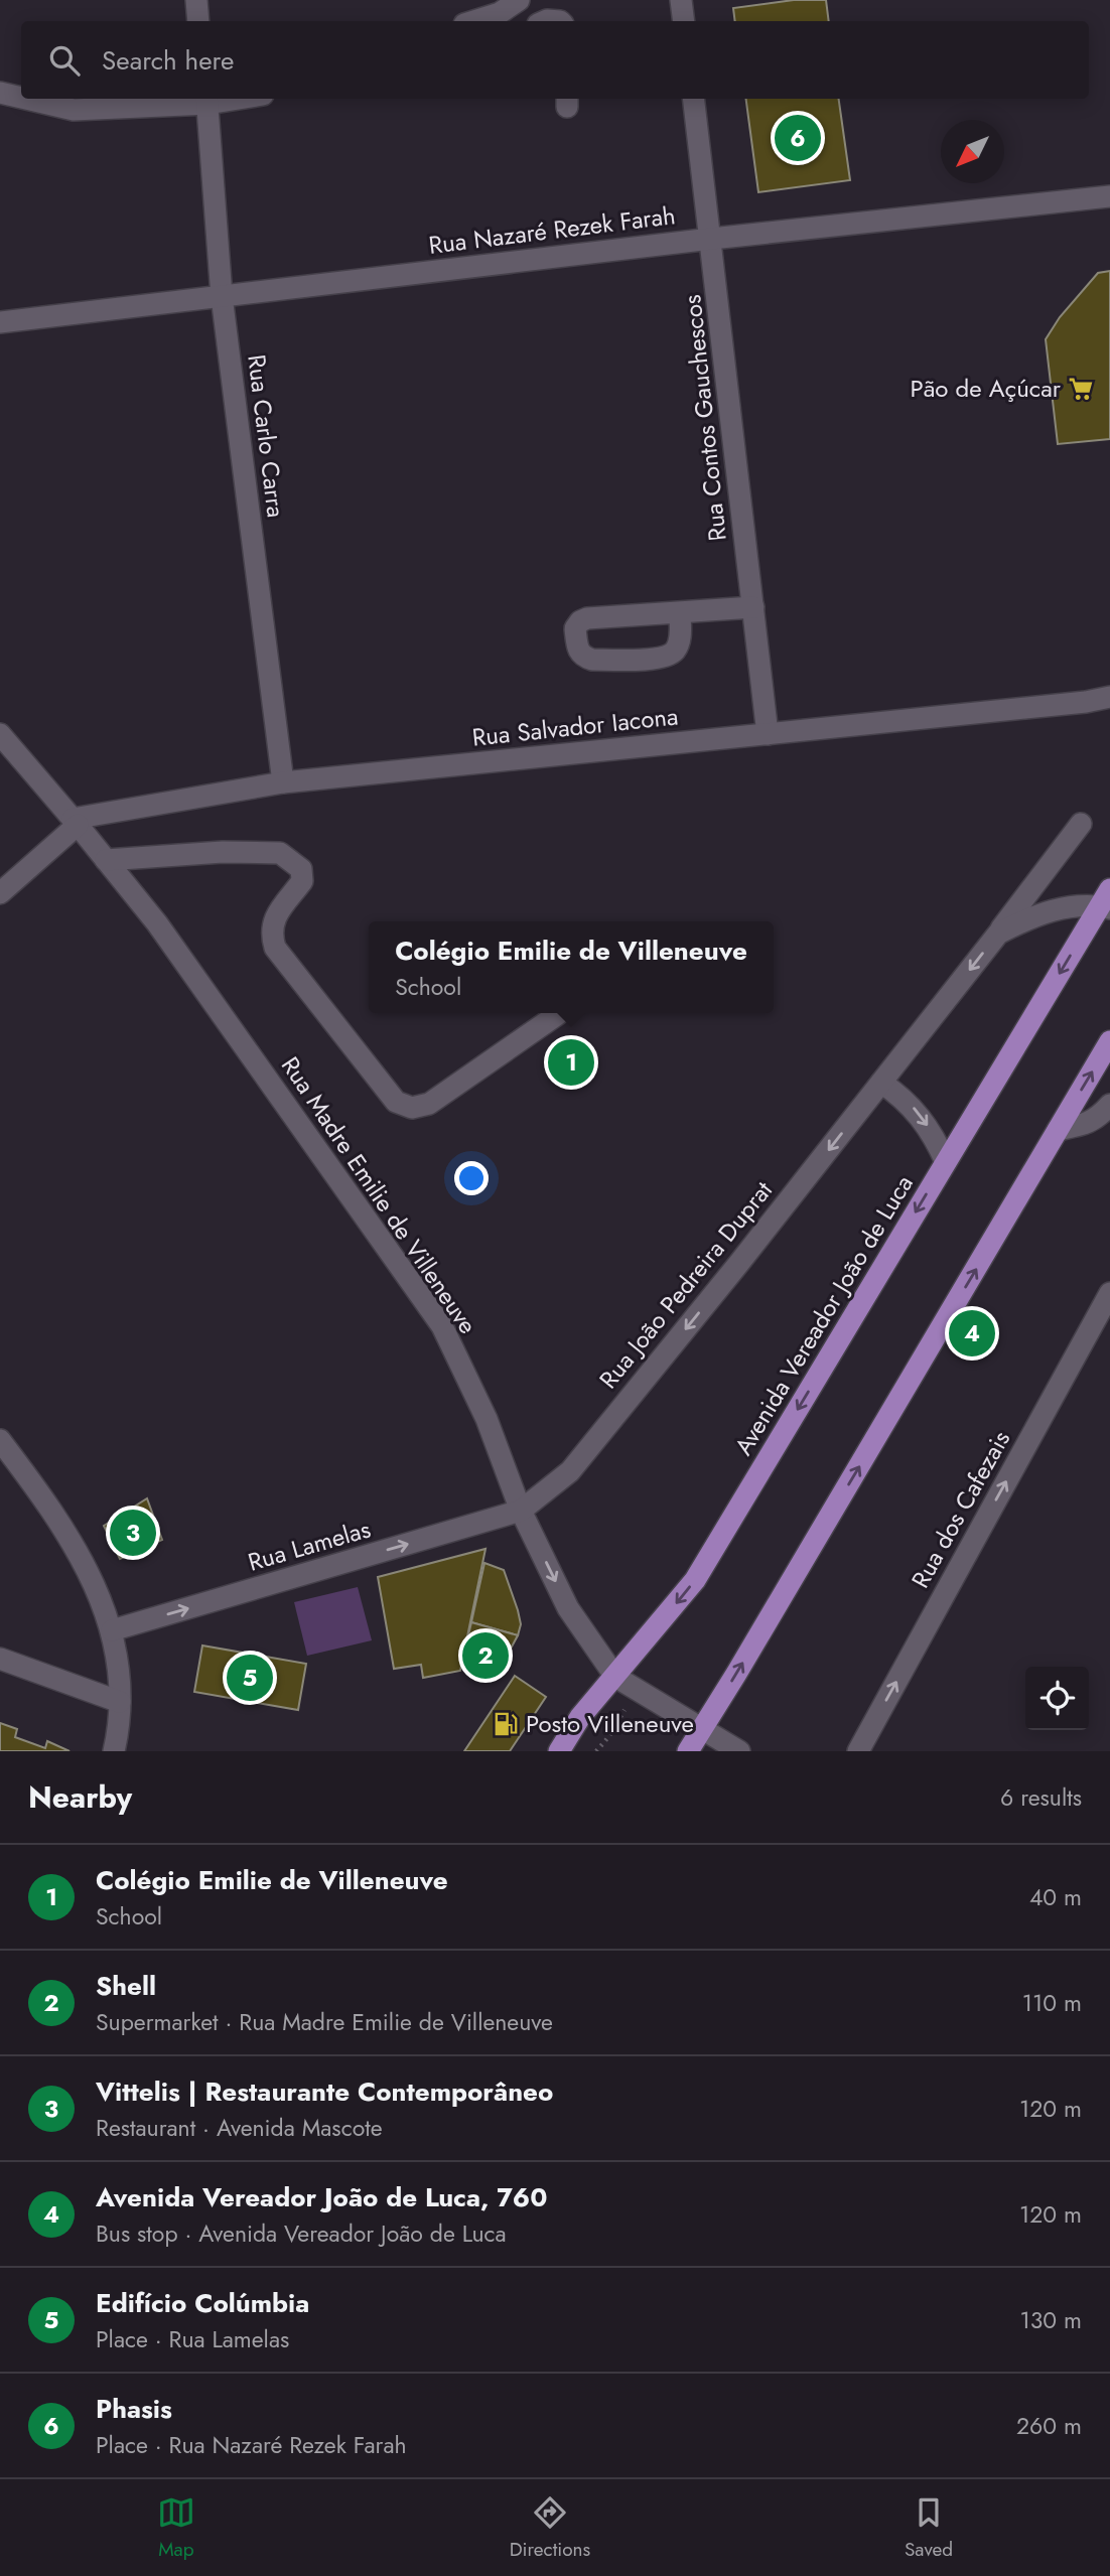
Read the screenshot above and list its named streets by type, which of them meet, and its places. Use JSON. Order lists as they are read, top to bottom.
{
  "streets": {
    "main road": ["Avenida Vereador João de Luca"],
    "street": [
      "Rua Nazaré Rezek Farah",
      "Rua Contos Gauchescos",
      "Rua Carlo Carra",
      "Rua Salvador Iacona",
      "Rua Madre Emilie de Villeneuve",
      "Rua João Pedreira Duprat",
      "Rua dos Cafezais",
      "Rua Lamelas"
    ]
  },
  "crossings": [
    ["Rua Nazaré Rezek Farah", "Rua Contos Gauchescos"],
    ["Rua Nazaré Rezek Farah", "Rua Carlo Carra"],
    ["Rua Contos Gauchescos", "Rua Salvador Iacona"],
    ["Rua Carlo Carra", "Rua Salvador Iacona"],
    ["Rua Salvador Iacona", "Rua Madre Emilie de Villeneuve"],
    ["Rua Madre Emilie de Villeneuve", "Rua João Pedreira Duprat"],
    ["Rua Madre Emilie de Villeneuve", "Avenida Vereador João de Luca"],
    ["Rua Madre Emilie de Villeneuve", "Rua Lamelas"],
    ["Rua João Pedreira Duprat", "Avenida Vereador João de Luca"],
    ["Rua João Pedreira Duprat", "Rua Lamelas"]
  ],
  "one_way": ["Rua João Pedreira Duprat", "Rua dos Cafezais", "Rua Lamelas"],
  "places": {
    "supermarket": ["Pão de Açúcar"],
    "fuel station": ["Posto Villeneuve"]
  },
  "north": "bottom left",
  "page": {
    "search": "Search here",
    "pins": [
      "6",
      "1",
      "4",
      "3",
      "2",
      "5"
    ],
    "popup": ["Colégio Emilie de Villeneuve", "School"],
    "heading": ["Nearby", "6 results"],
    "list": [
      {
        "mark": "1",
        "name": "Colégio Emilie de Villeneuve",
        "note": "School",
        "value": "40 m"
      },
      {
        "mark": "2",
        "name": "Shell",
        "note": "Supermarket · Rua Madre Emilie de Villeneuve",
        "value": "110 m"
      },
      {
        "mark": "3",
        "name": "Vittelis | Restaurante Contemporâneo",
        "note": "Restaurant · Avenida Mascote",
        "value": "120 m"
      },
      {
        "mark": "4",
        "name": "Avenida Vereador João de Luca, 760",
        "note": "Bus stop · Avenida Vereador João de Luca",
        "value": "120 m"
      },
      {
        "mark": "5",
        "name": "Edifício Colúmbia",
        "note": "Place · Rua Lamelas",
        "value": "130 m"
      },
      {
        "mark": "6",
        "name": "Phasis",
        "note": "Place · Rua Nazaré Rezek Farah",
        "value": "260 m"
      }
    ],
    "nav": ["Map", "Directions", "Saved"]
  }
}
